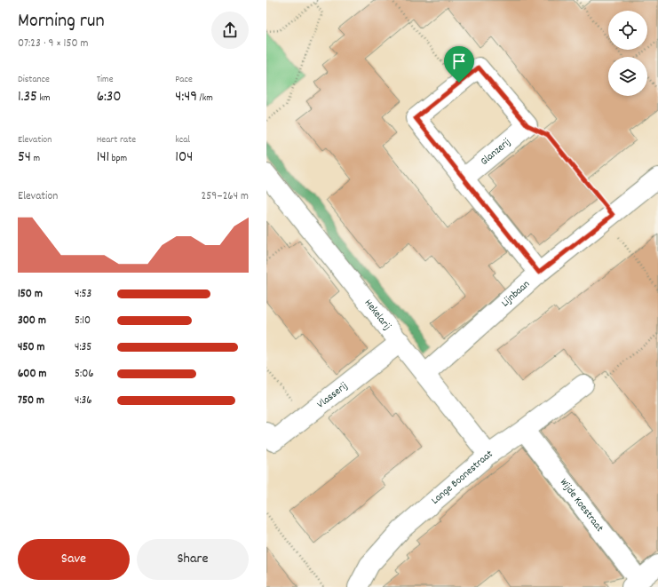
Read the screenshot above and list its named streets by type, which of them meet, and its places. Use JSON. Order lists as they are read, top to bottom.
{
  "streets": {
    "street": [
      "Glanzerij",
      "Lijnbaan",
      "Hekelarij",
      "Vlasserij",
      "Lange Boonestraat",
      "Wijde Koestraat"
    ]
  },
  "crossings": [
    ["Lijnbaan", "Hekelarij"],
    ["Hekelarij", "Vlasserij"],
    ["Hekelarij", "Lange Boonestraat"],
    ["Lange Boonestraat", "Wijde Koestraat"]
  ],
  "page": {
    "heading": ["Morning run", "07:23 · 9 × 150 m"],
    "stats": [
      ["Distance", "1.35 km"],
      ["Time", "6:30"],
      ["Pace", "4:49 /km"],
      ["Elevation", "54 m"],
      ["Heart rate", "141 bpm"],
      ["kcal", "104"]
    ],
    "chart": ["Elevation", "259–264 m"],
    "list": [
      {
        "name": "150 m",
        "note": "4:53"
      },
      {
        "name": "300 m",
        "note": "5:10"
      },
      {
        "name": "450 m",
        "note": "4:35"
      },
      {
        "name": "600 m",
        "note": "5:06"
      },
      {
        "name": "750 m",
        "note": "4:36"
      }
    ],
    "buttons": ["Save", "Share"]
  }
}
